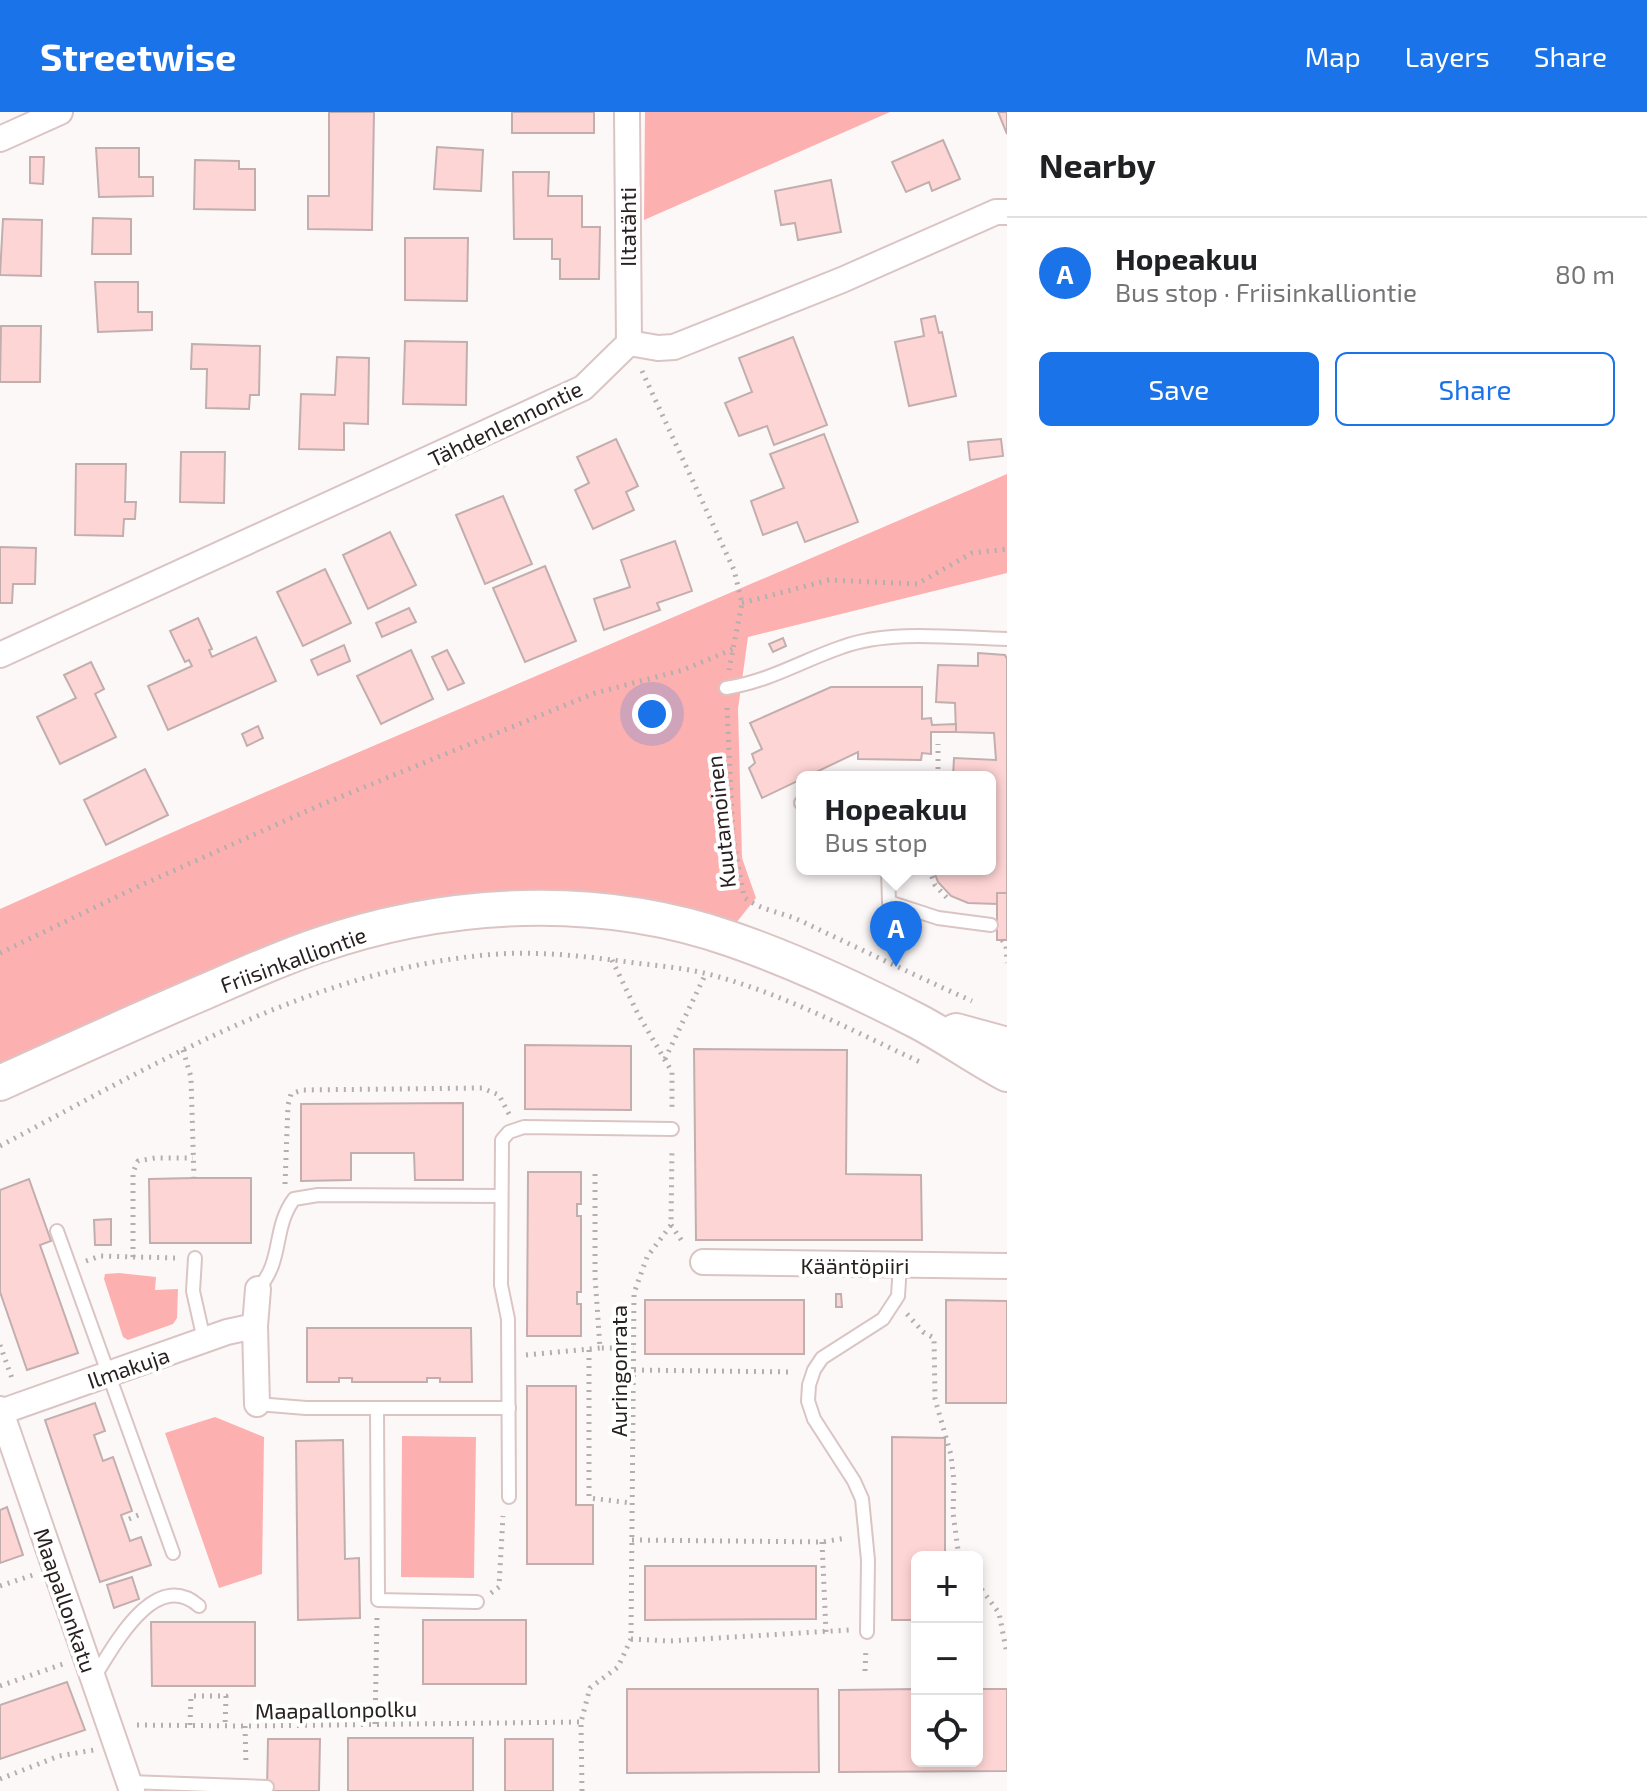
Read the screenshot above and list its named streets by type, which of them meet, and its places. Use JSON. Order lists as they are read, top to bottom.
{
  "streets": {
    "main road": ["Friisinkalliontie"],
    "street": [
      "Iltatähti",
      "Tähdenlennontie",
      "Kääntöpiiri",
      "Ilmakuja",
      "Maapallonkatu"
    ],
    "path": ["Kuutamoinen", "Auringonrata", "Maapallonpolku"]
  },
  "crossings": [
    ["Iltatähti", "Tähdenlennontie"],
    ["Ilmakuja", "Maapallonkatu"],
    ["Maapallonkatu", "Maapallonpolku"]
  ],
  "page": {
    "header": "Streetwise",
    "nav": ["Map", "Layers", "Share"],
    "heading": "Nearby",
    "list": [
      {
        "mark": "A",
        "name": "Hopeakuu",
        "note": "Bus stop · Friisinkalliontie",
        "value": "80 m"
      }
    ],
    "buttons": ["Save", "Share"],
    "popup": ["Hopeakuu", "Bus stop"],
    "pins": "A",
    "map_buttons": ["+", "−"]
  }
}
